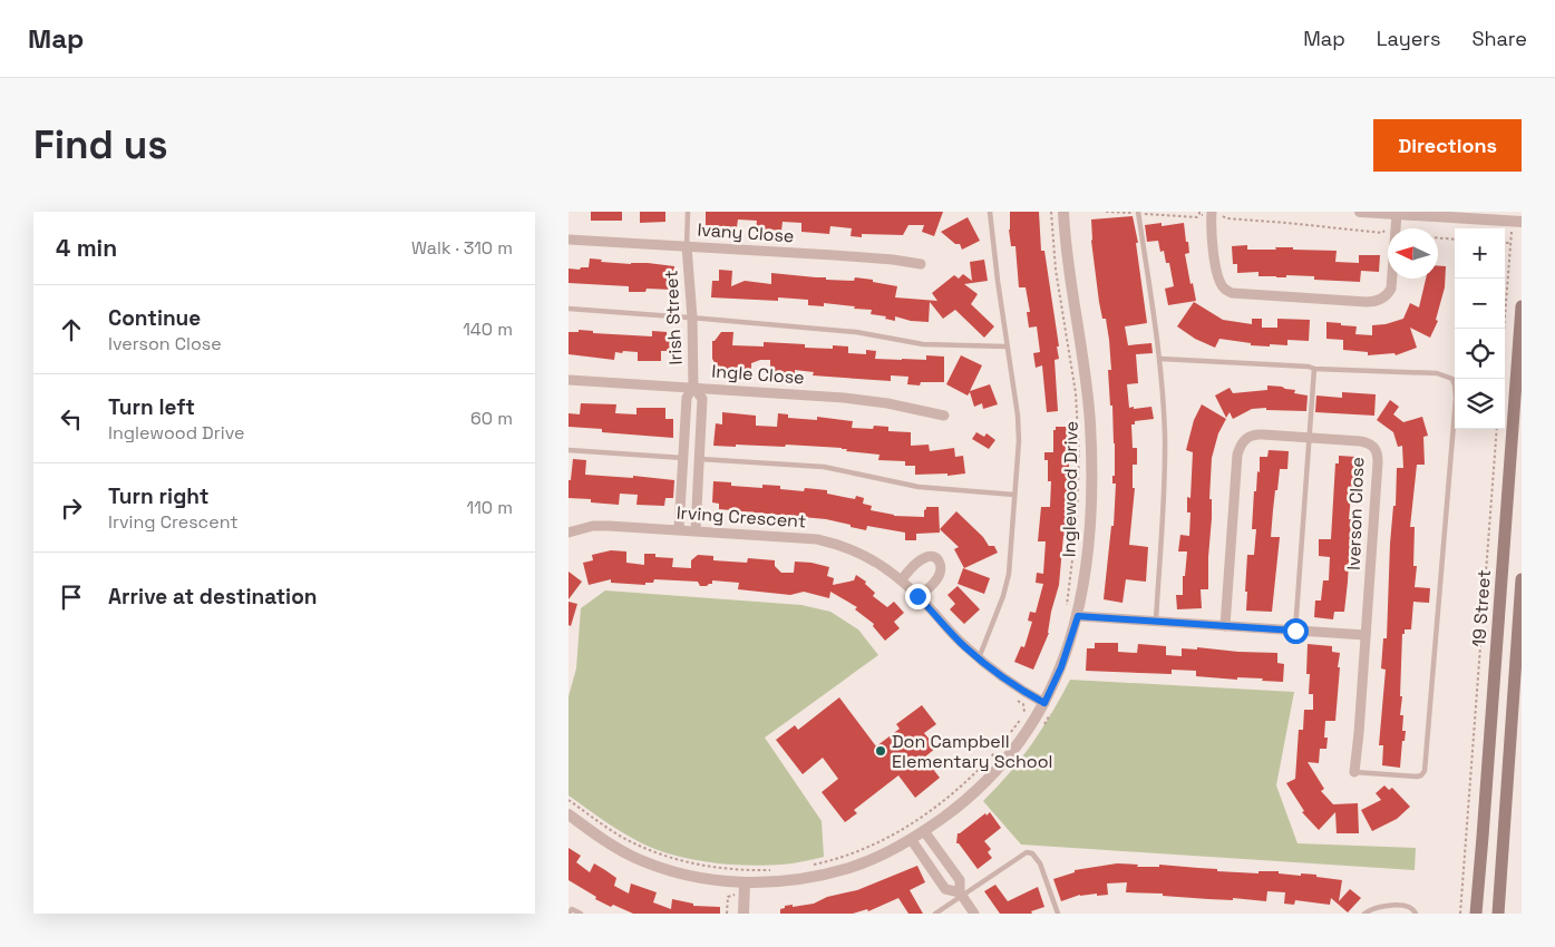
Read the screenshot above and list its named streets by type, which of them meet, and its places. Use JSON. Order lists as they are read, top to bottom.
{
  "streets": {
    "main road": ["19 Street"],
    "street": [
      "Ivany Close",
      "Irish Street",
      "Ingle Close",
      "Inglewood Drive",
      "Iverson Close",
      "Irving Crescent"
    ]
  },
  "crossings": [
    ["Ivany Close", "Irish Street"],
    ["Irish Street", "Ingle Close"],
    ["Irish Street", "Irving Crescent"],
    ["Inglewood Drive", "Irving Crescent"]
  ],
  "places": ["Don Campbell Elementary School"],
  "north": "left",
  "page": {
    "header": "Map",
    "nav": ["Map", "Layers", "Share"],
    "buttons": "Directions",
    "title": "Find us",
    "heading": ["4 min", "Walk · 310 m"],
    "map_buttons": ["+", "−"],
    "list": [
      ["Continue", "Iverson Close", "140 m"],
      ["Turn left", "Inglewood Drive", "60 m"],
      ["Turn right", "Irving Crescent", "110 m"],
      "Arrive at destination"
    ]
  }
}
